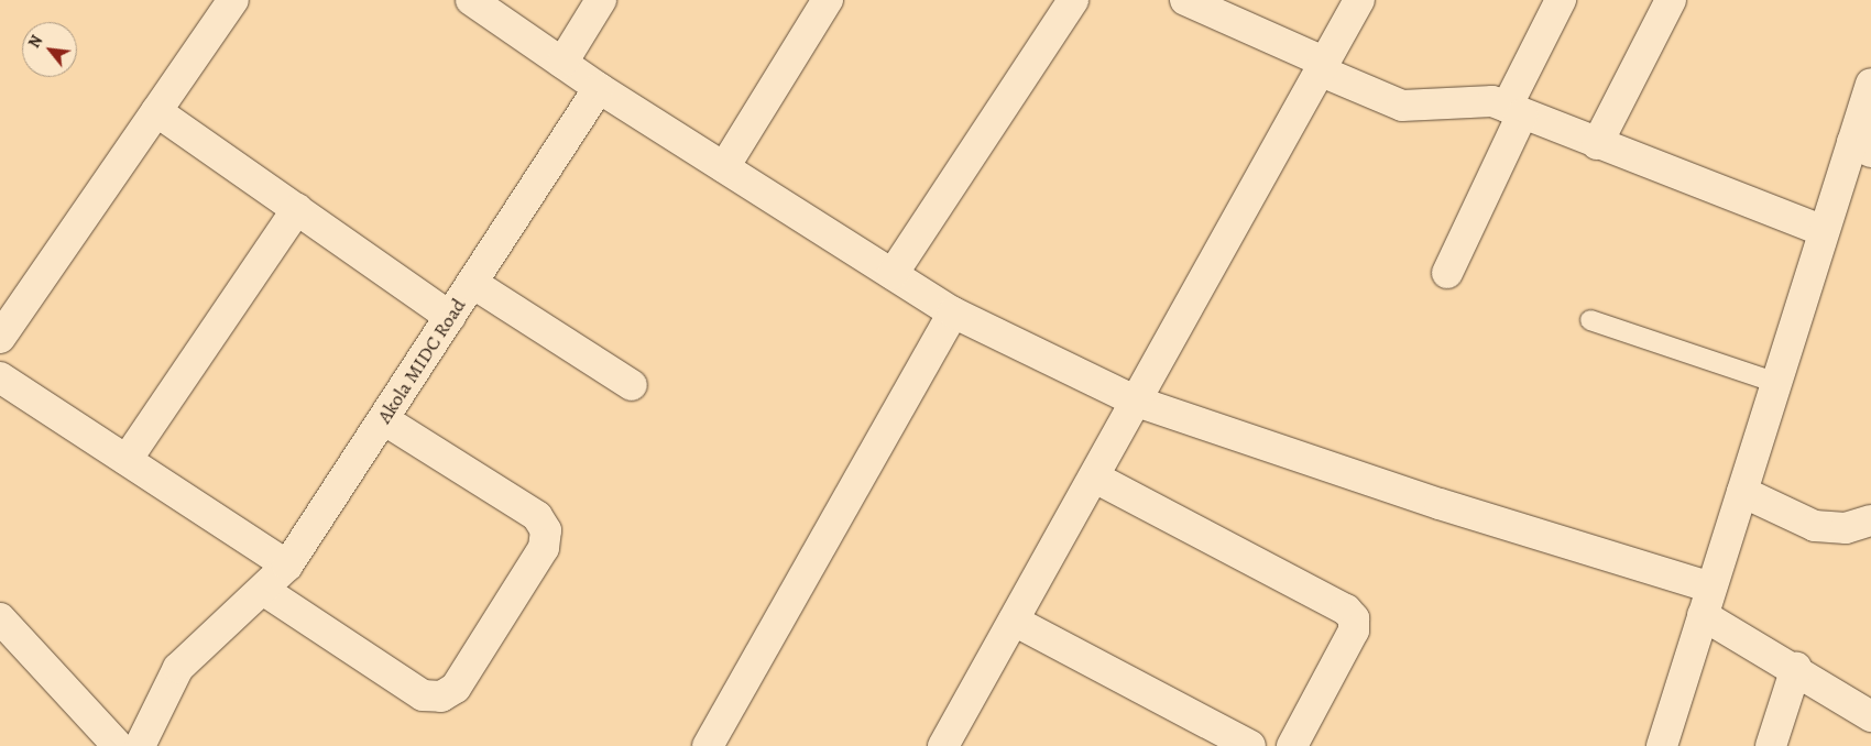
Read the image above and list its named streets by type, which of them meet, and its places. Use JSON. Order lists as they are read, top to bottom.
{
  "streets": {
    "street": ["Akola MIDC Road"]
  },
  "north": "top left"
}
